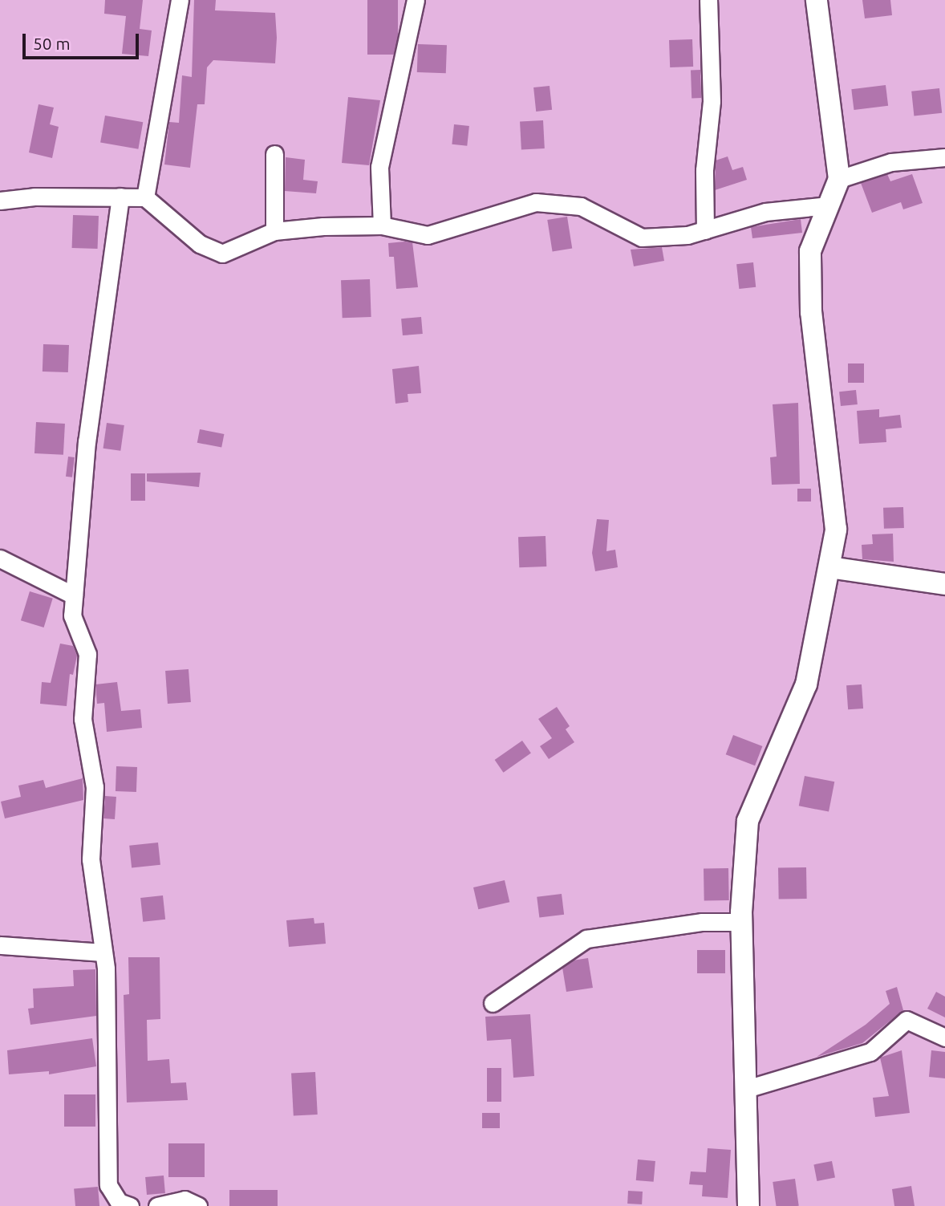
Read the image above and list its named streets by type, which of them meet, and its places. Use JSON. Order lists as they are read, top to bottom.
{
  "scale_bar": "50 m"
}
